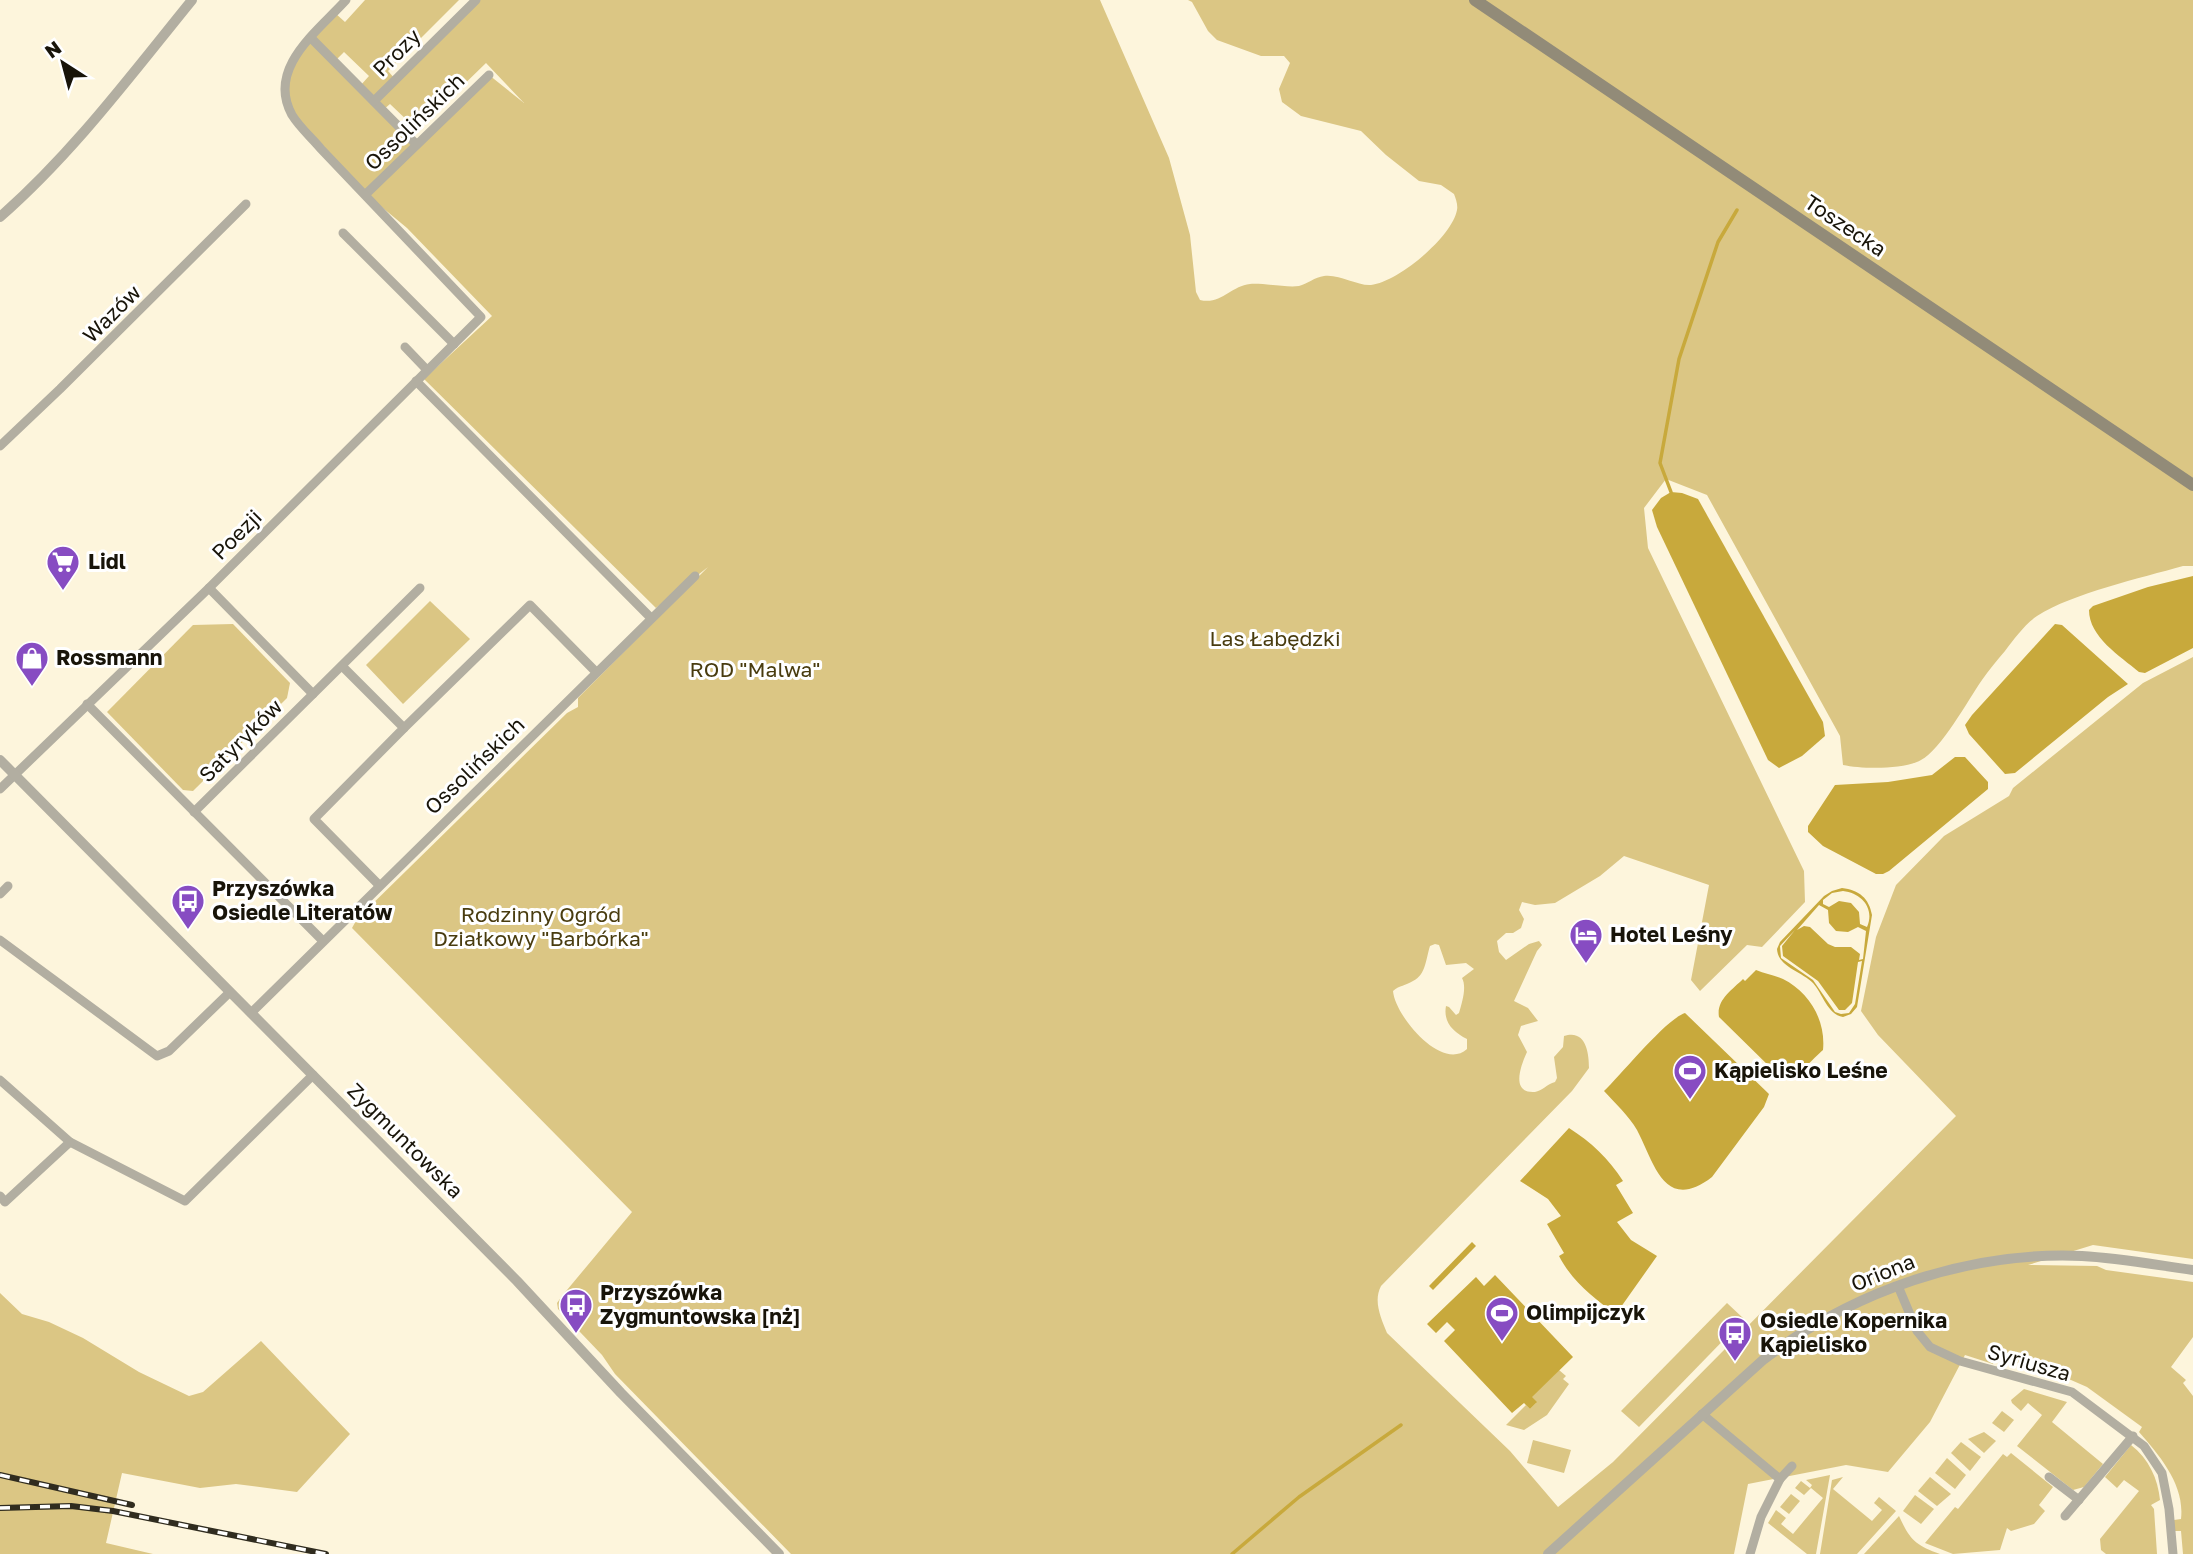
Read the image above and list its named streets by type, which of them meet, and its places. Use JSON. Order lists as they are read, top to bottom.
{
  "streets": {
    "main road": ["Toszecka"],
    "street": [
      "Prozy",
      "Ossolińskich",
      "Wazów",
      "Poezji",
      "Satyryków",
      "Zygmuntowska",
      "Oriona",
      "Syriusza"
    ]
  },
  "crossings": [
    ["Prozy", "Ossolińskich"],
    ["Ossolińskich", "Poezji"],
    ["Ossolińskich", "Satyryków"],
    ["Ossolińskich", "Zygmuntowska"],
    ["Poezji", "Satyryków"],
    ["Poezji", "Zygmuntowska"],
    ["Oriona", "Syriusza"]
  ],
  "parks": ["Las Łabędzki", "ROD \"Malwa\"", "Rodzinny Ogród Działkowy \"Barbórka\""],
  "places": {
    "supermarket": ["Lidl"],
    "shop": ["Rossmann"],
    "bus stop": ["Przyszówka Osiedle Literatów", "Przyszówka Zygmuntowska [nż]", "Osiedle Kopernika Kąpielisko"],
    "hotel": ["Hotel Leśny"],
    "sports": ["Kąpielisko Leśne", "Olimpijczyk"]
  },
  "north": "top left"
}
